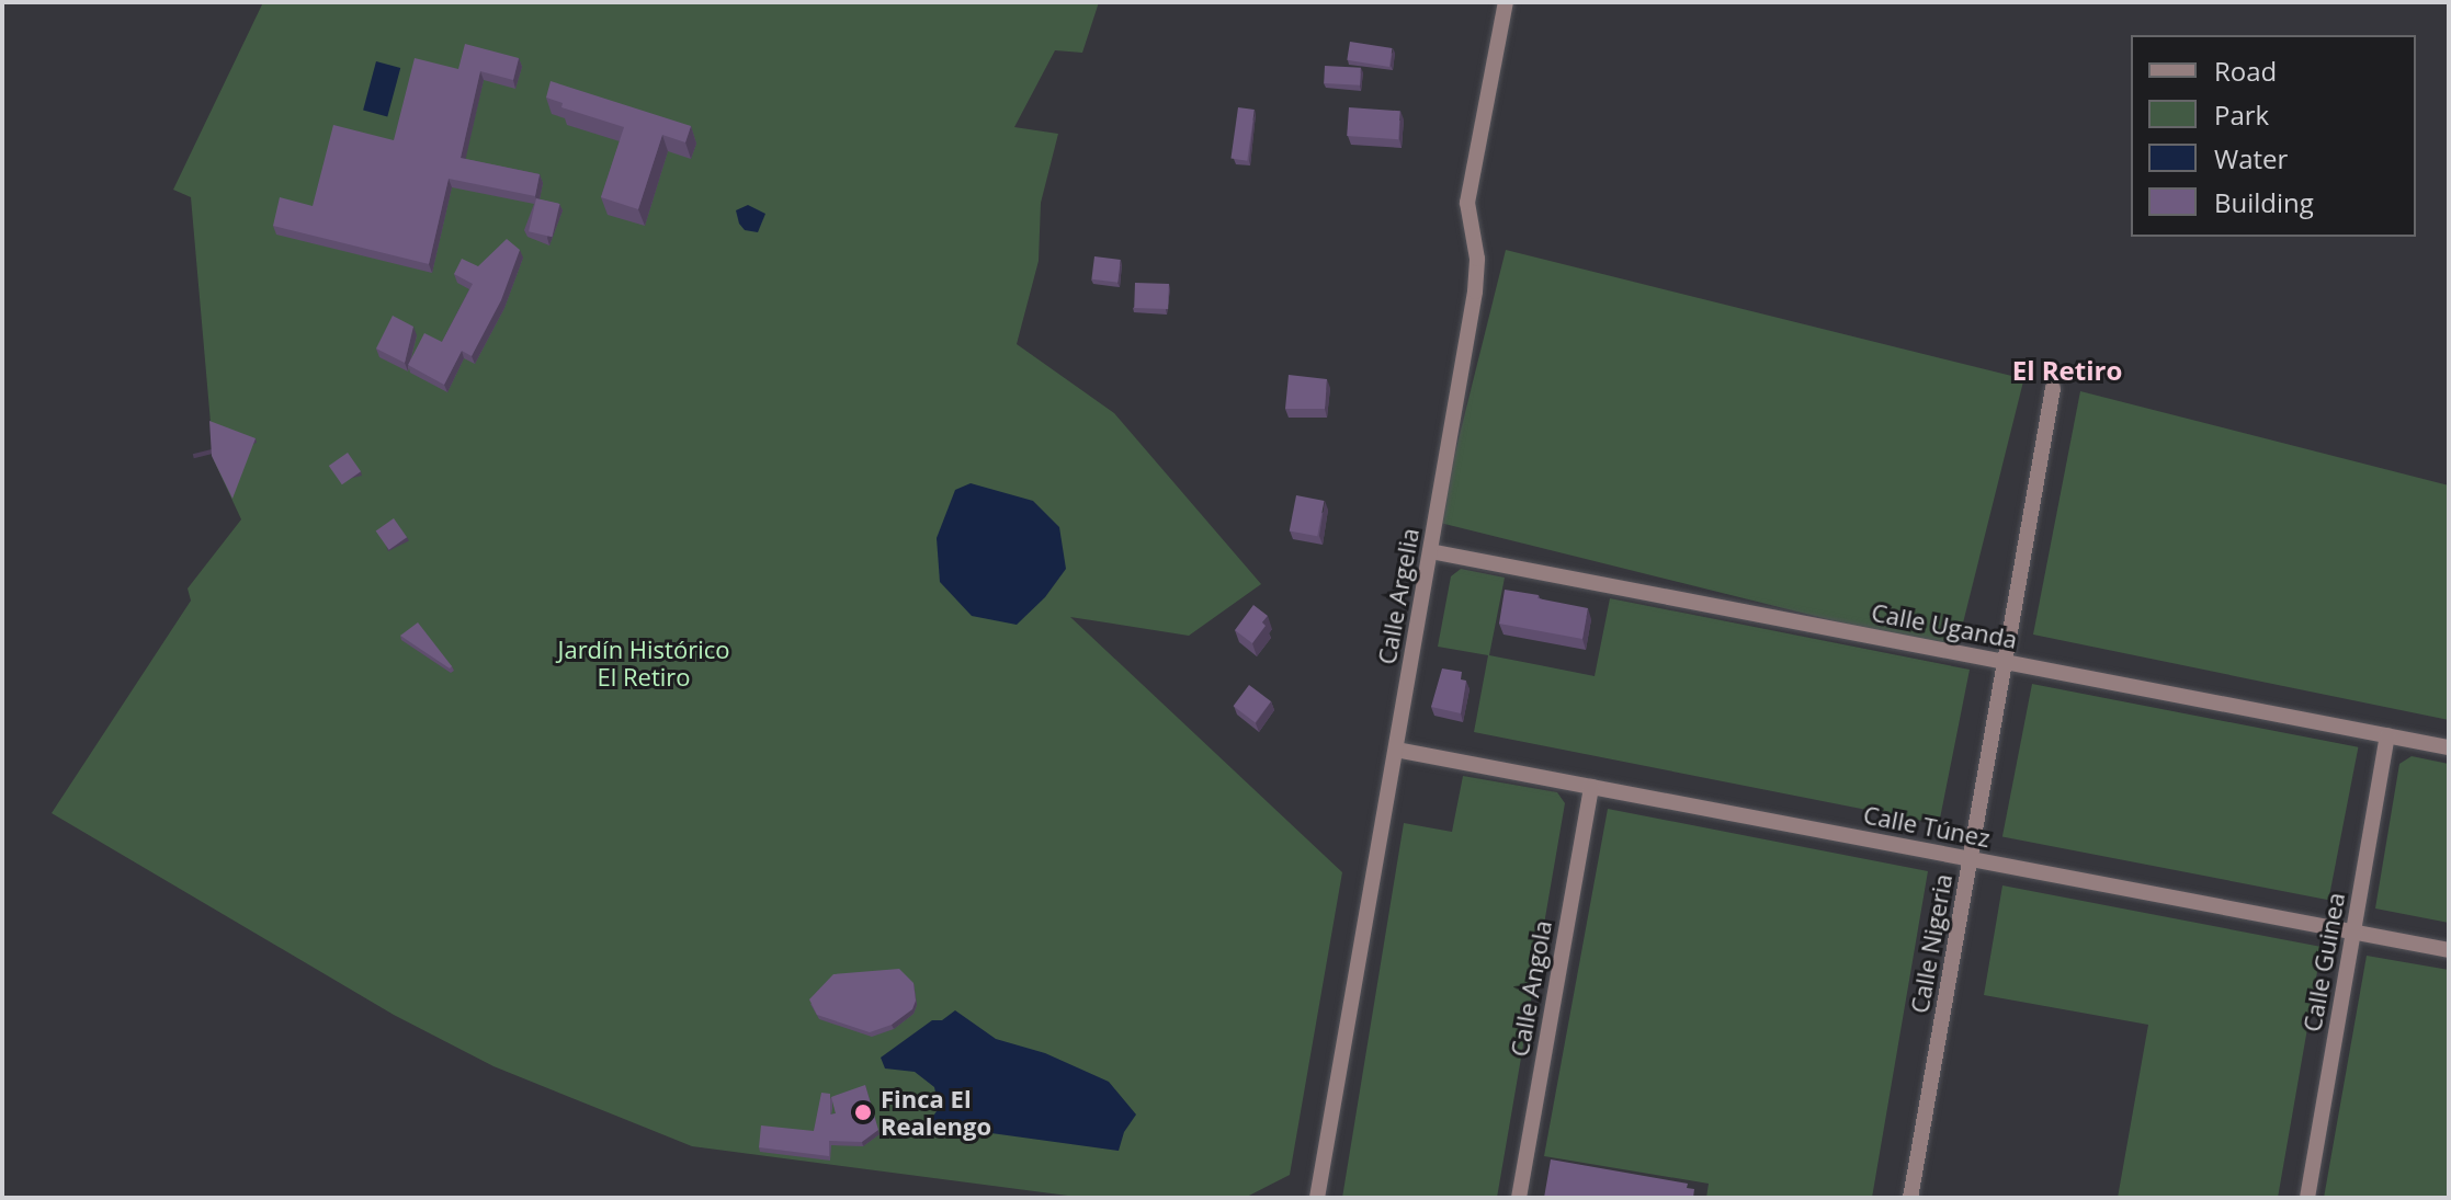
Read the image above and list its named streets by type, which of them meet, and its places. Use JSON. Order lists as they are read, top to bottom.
{
  "streets": {
    "street": [
      "Calle Argelia",
      "Calle Uganda",
      "Calle Túnez",
      "Calle Nigeria",
      "Calle Guinea",
      "Calle Angola"
    ]
  },
  "crossings": [
    ["Calle Argelia", "Calle Uganda"],
    ["Calle Argelia", "Calle Túnez"],
    ["Calle Uganda", "Calle Nigeria"],
    ["Calle Uganda", "Calle Guinea"],
    ["Calle Túnez", "Calle Nigeria"],
    ["Calle Túnez", "Calle Guinea"],
    ["Calle Túnez", "Calle Angola"]
  ],
  "districts": ["El Retiro"],
  "parks": ["Jardín Histórico El Retiro"],
  "places": ["Finca El Realengo"],
  "legend": [
    "Road",
    "Park",
    "Water",
    "Building"
  ]
}
